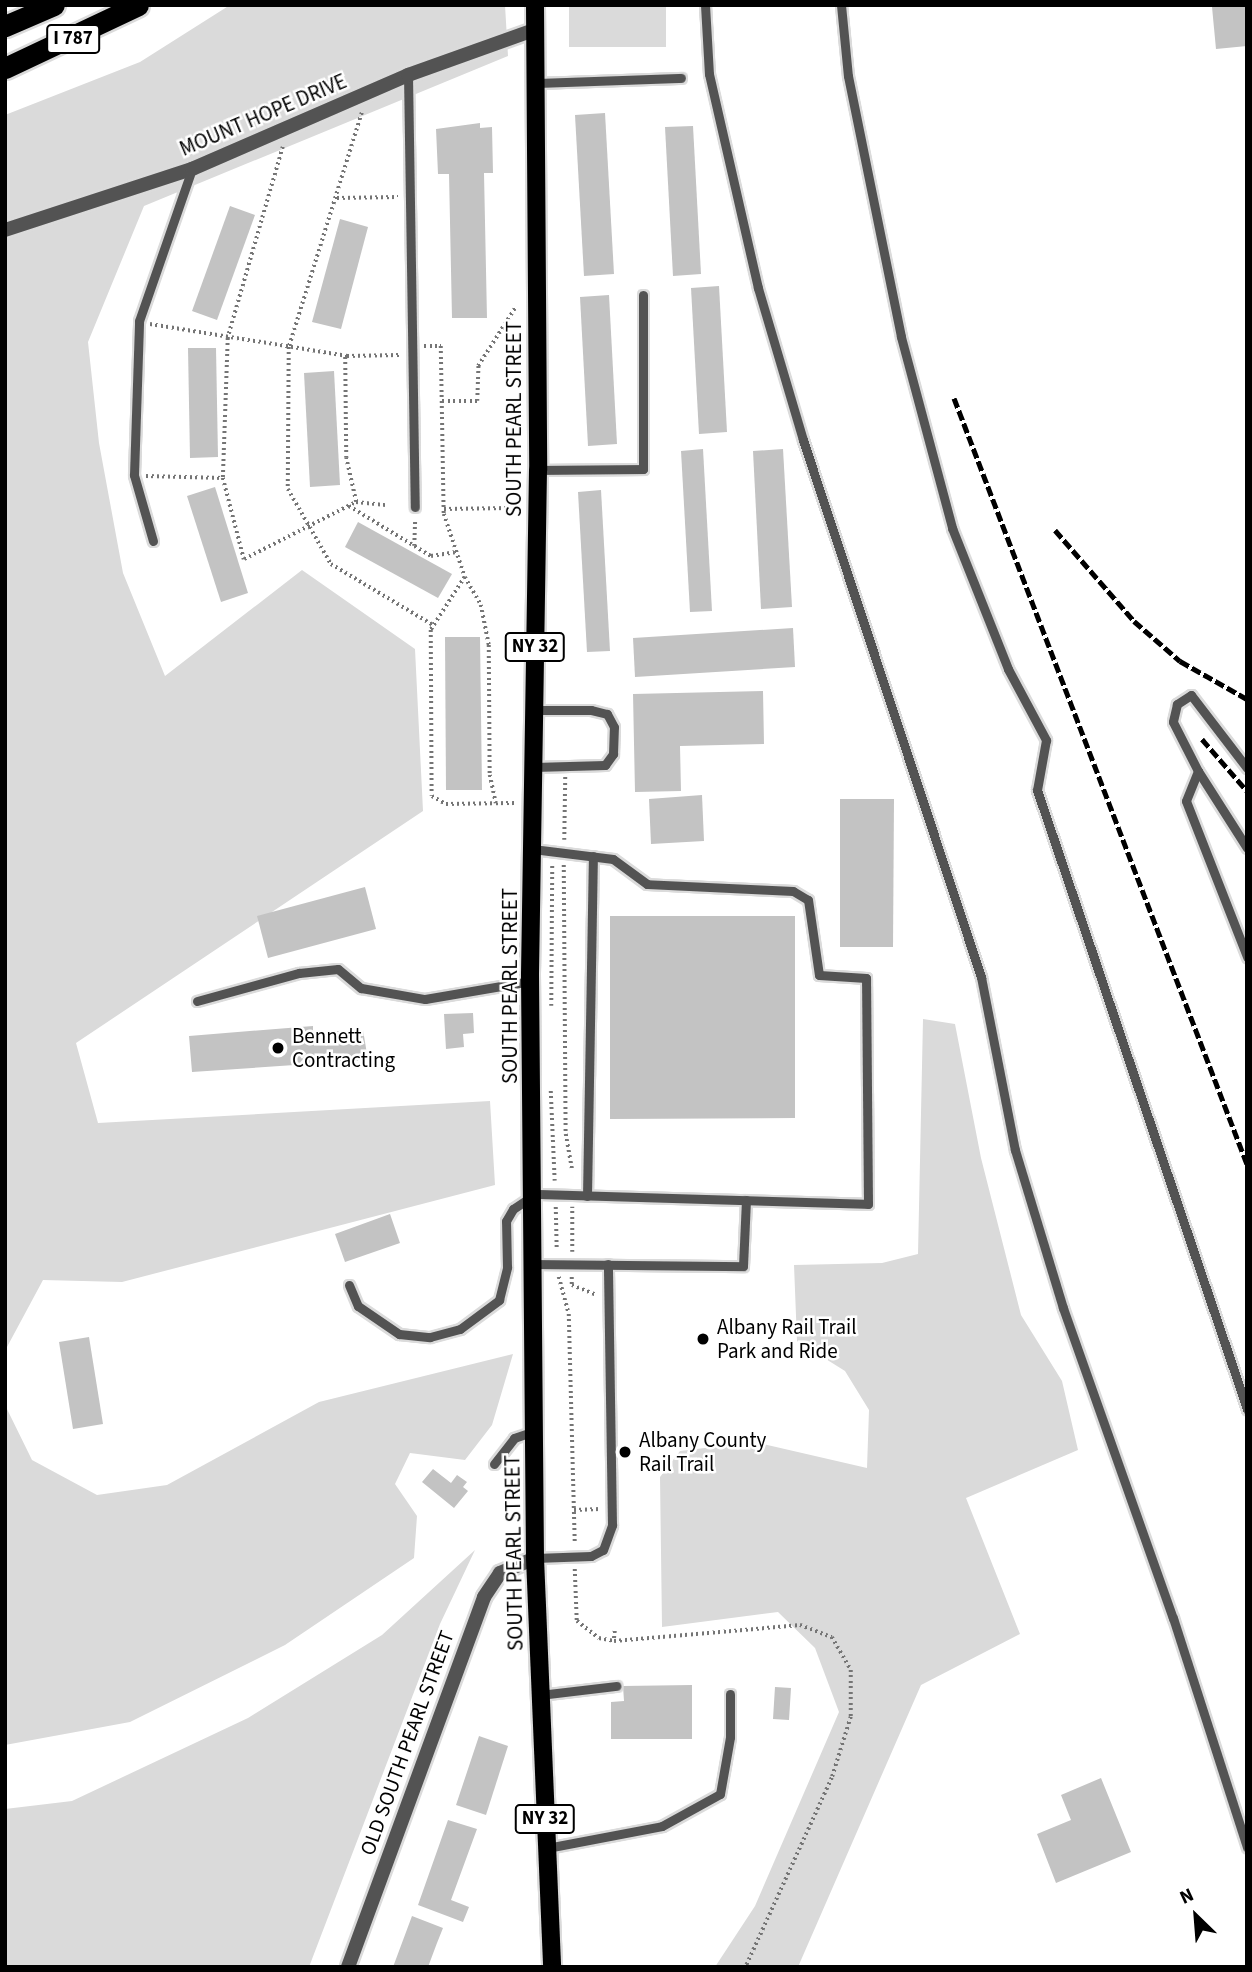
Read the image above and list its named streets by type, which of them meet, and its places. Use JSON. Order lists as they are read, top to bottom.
{
  "streets": {
    "highway": ["I 787"],
    "main road": ["SOUTH PEARL STREET", "NY 32"],
    "street": ["MOUNT HOPE DRIVE", "OLD SOUTH PEARL STREET"]
  },
  "crossings": [
    ["MOUNT HOPE DRIVE", "SOUTH PEARL STREET"],
    ["SOUTH PEARL STREET", "OLD SOUTH PEARL STREET"]
  ],
  "places": ["Bennett Contracting", "Albany Rail Trail Park and Ride", "Albany County Rail Trail"],
  "north": "top left"
}
